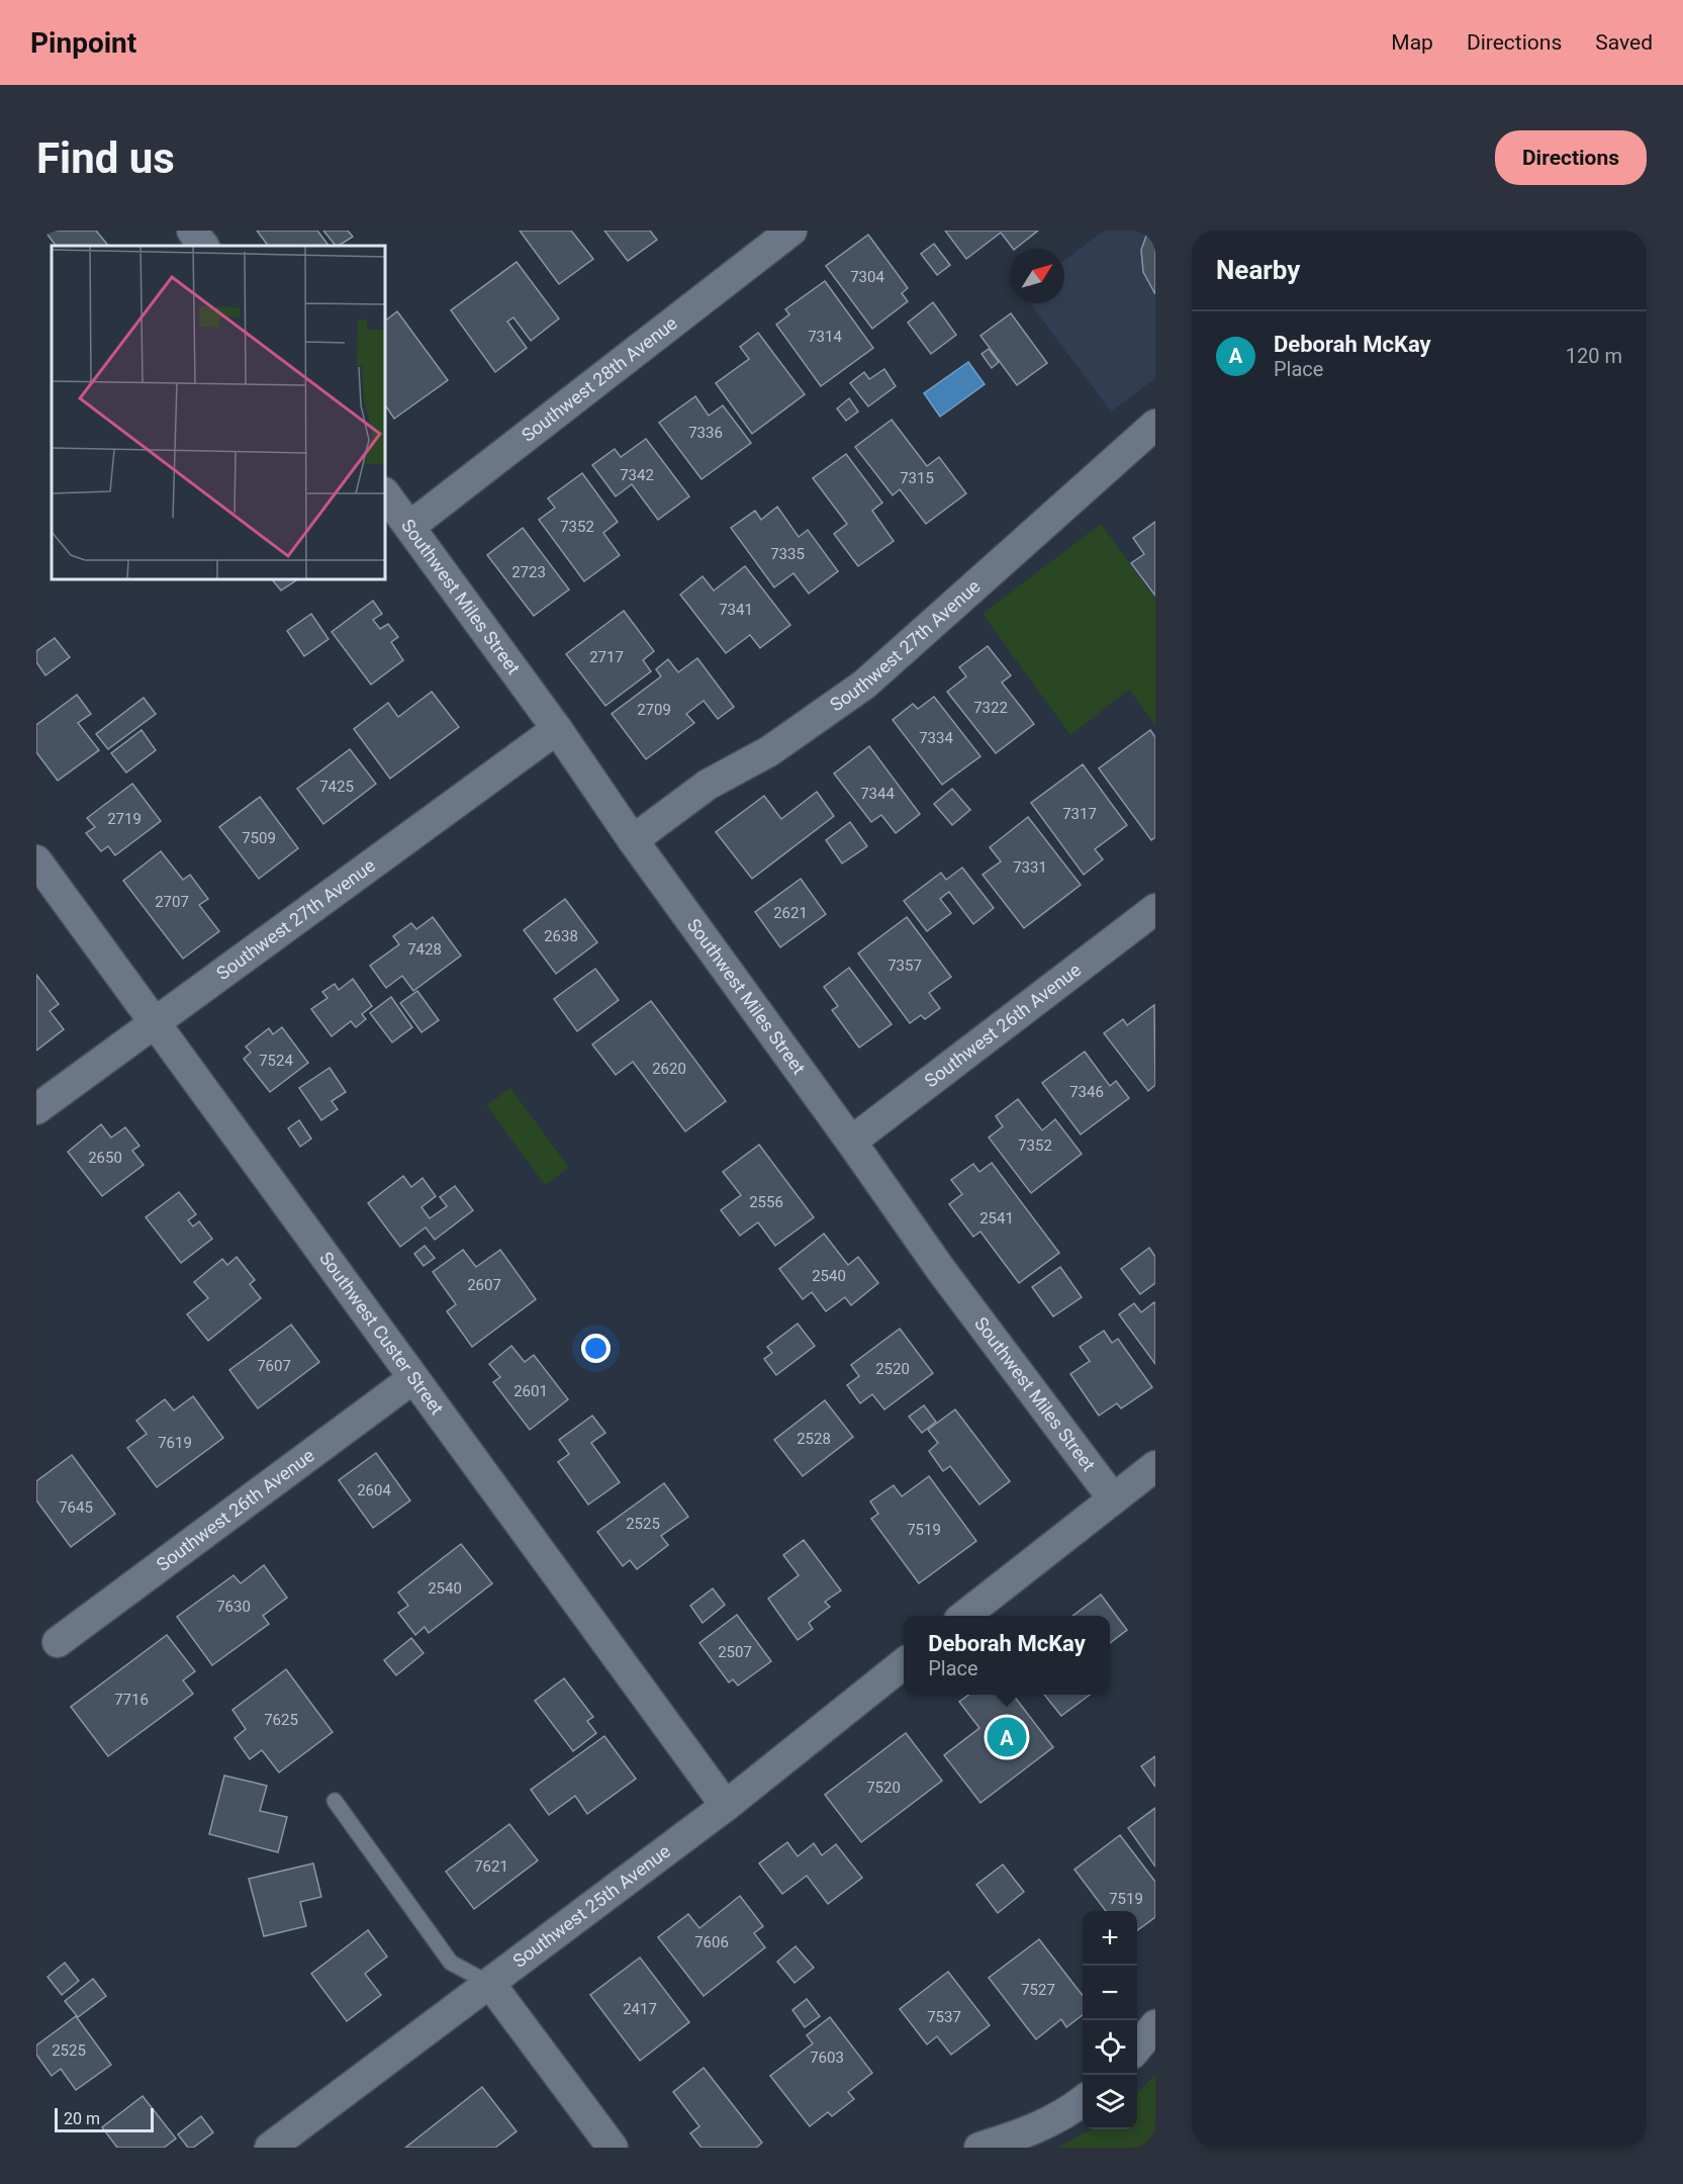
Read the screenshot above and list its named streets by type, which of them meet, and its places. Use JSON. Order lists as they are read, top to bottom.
{
  "streets": {
    "street": [
      "Southwest 28th Avenue",
      "Southwest Miles Street",
      "Southwest 27th Avenue",
      "Southwest 26th Avenue",
      "Southwest Custer Street",
      "Southwest 25th Avenue"
    ]
  },
  "crossings": [
    ["Southwest 28th Avenue", "Southwest Miles Street"],
    ["Southwest Miles Street", "Southwest 27th Avenue"],
    ["Southwest Miles Street", "Southwest 26th Avenue"],
    ["Southwest 27th Avenue", "Southwest Custer Street"],
    ["Southwest 26th Avenue", "Southwest Custer Street"],
    ["Southwest Custer Street", "Southwest 25th Avenue"]
  ],
  "house_numbers": [
    "7304",
    "7314",
    "7336",
    "7342",
    "7315",
    "7352",
    "7335",
    "2723",
    "7341",
    "2717",
    "7322",
    "2709",
    "7334",
    "7425",
    "7344",
    "7317",
    "2719",
    "7509",
    "7331",
    "2707",
    "2621",
    "2638",
    "7428",
    "7357",
    "7524",
    "2620",
    "7346",
    "7352",
    "2650",
    "2556",
    "2541",
    "2540",
    "2607",
    "7607",
    "2520",
    "2601",
    "2528",
    "7619",
    "2604",
    "7645",
    "2525",
    "7519",
    "2540",
    "7630",
    "2507",
    "7716",
    "7625",
    "7520",
    "7621",
    "7519",
    "7606",
    "7527",
    "2417",
    "7537",
    "2525",
    "7603"
  ],
  "scale_bar": "20 m",
  "north": "top right",
  "page": {
    "header": "Pinpoint",
    "nav": ["Map", "Directions", "Saved"],
    "buttons": "Directions",
    "title": "Find us",
    "heading": "Nearby",
    "list": [
      {
        "mark": "A",
        "name": "Deborah McKay",
        "note": "Place",
        "value": "120 m"
      }
    ],
    "popup": ["Deborah McKay", "Place"],
    "pins": "A",
    "map_buttons": ["+", "−"],
    "scale": "20 m"
  }
}
